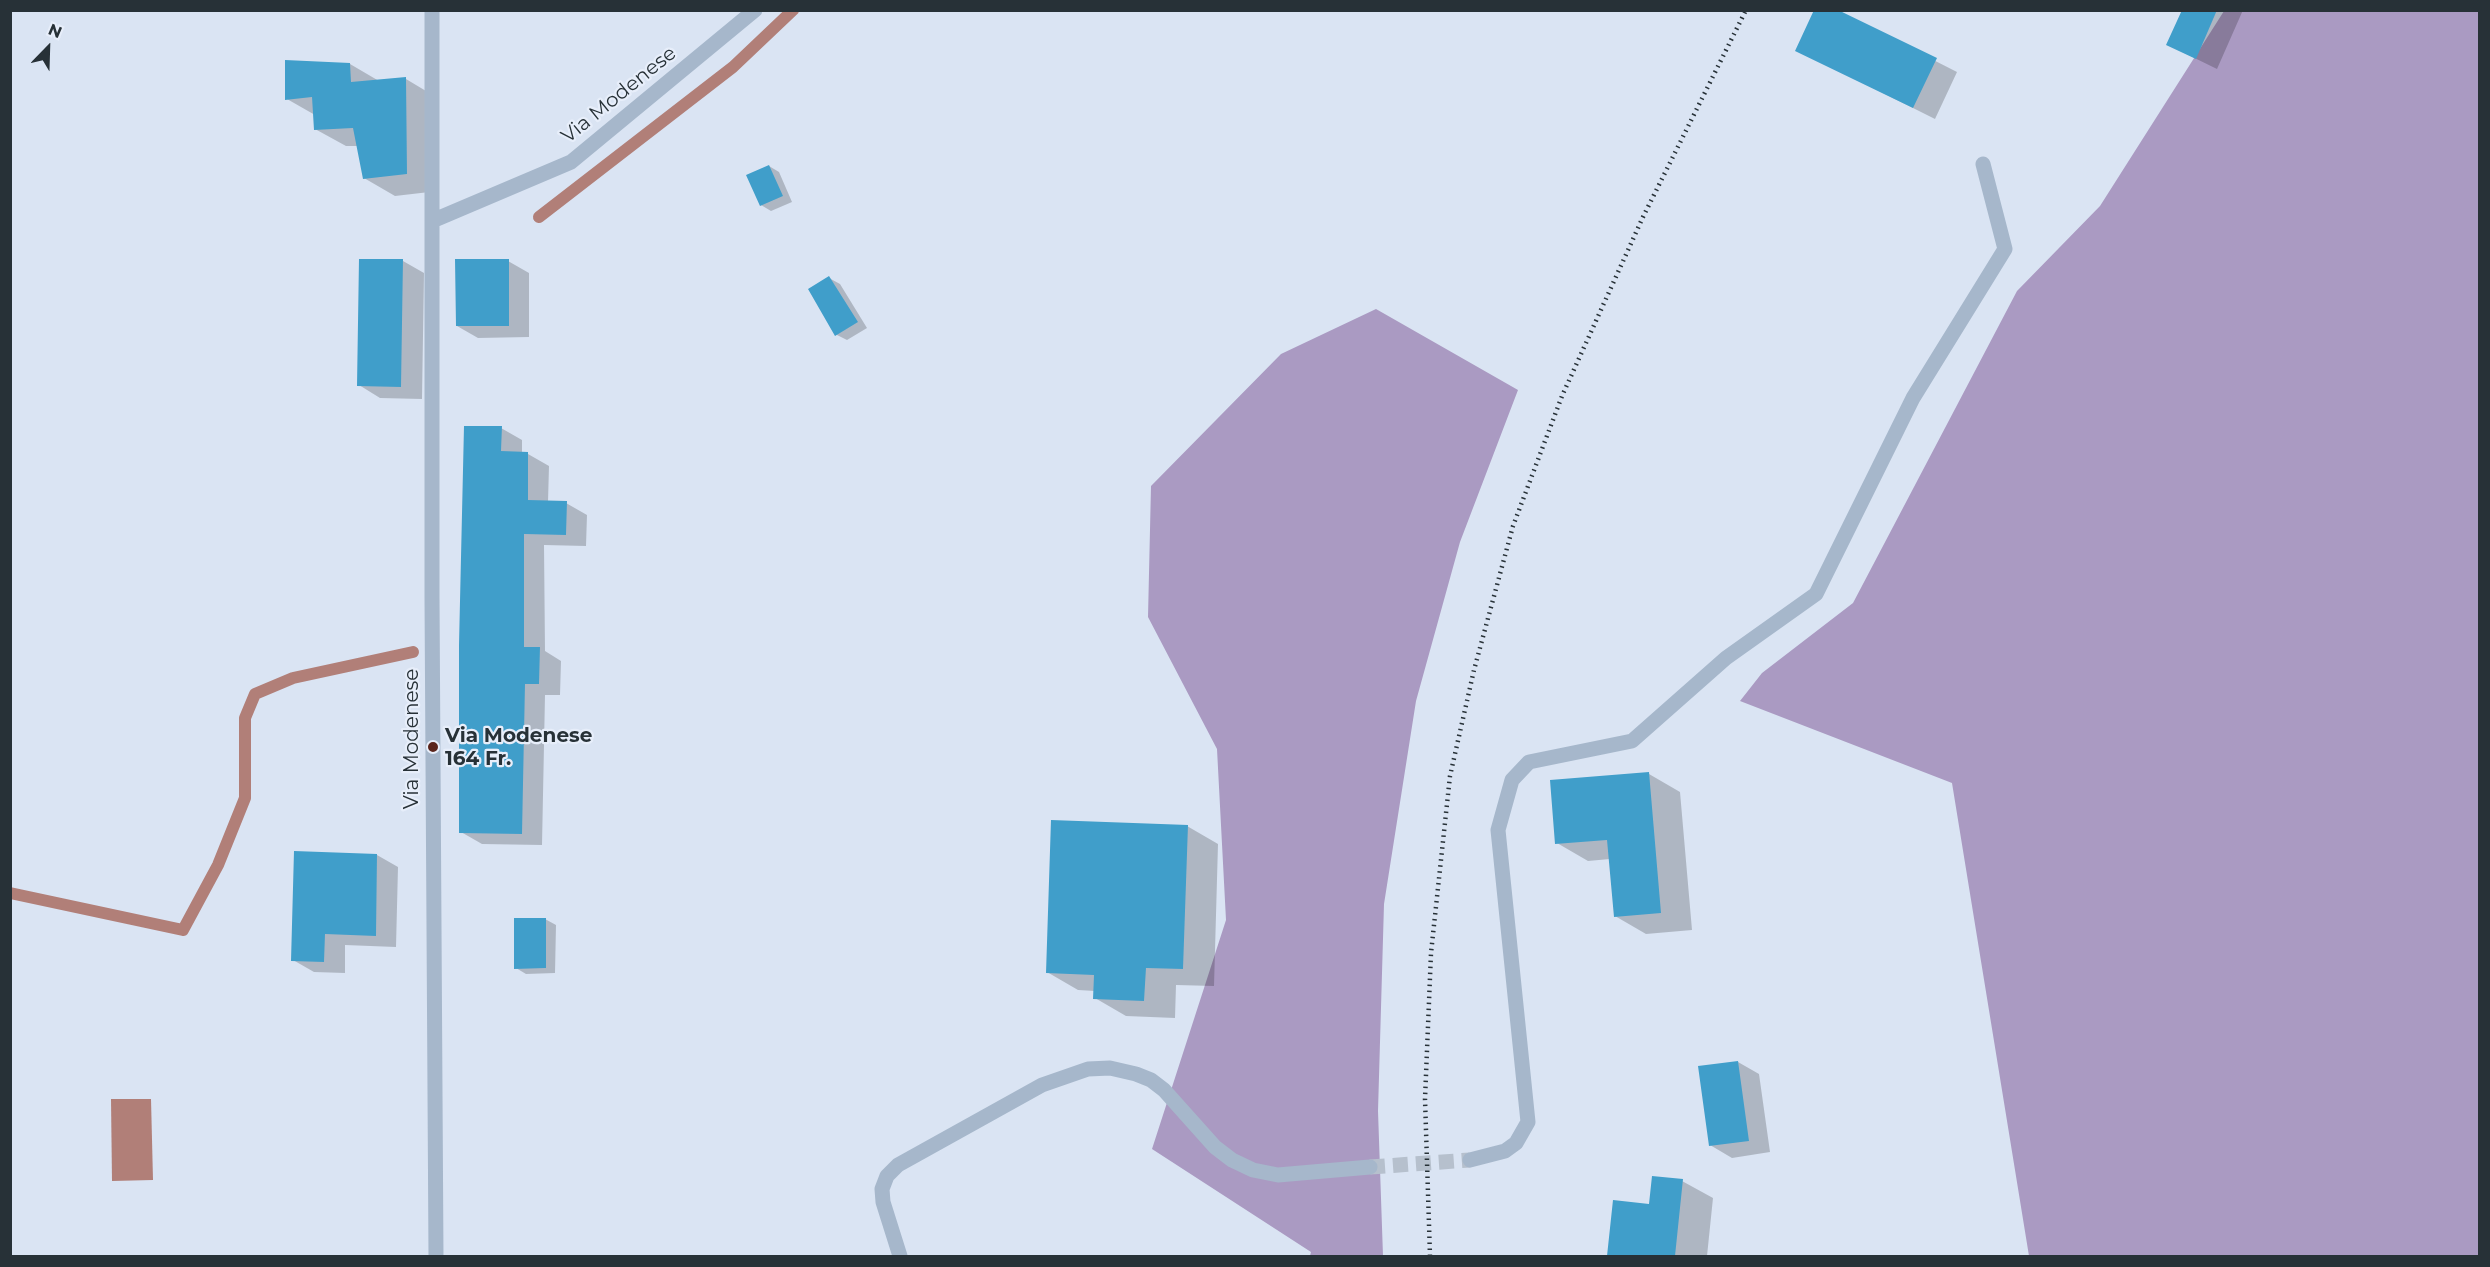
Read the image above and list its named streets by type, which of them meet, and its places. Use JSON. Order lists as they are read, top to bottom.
{
  "streets": {
    "street": ["Via Modenese"]
  },
  "places": ["Via Modenese 164 Fr."],
  "north": "top right"
}
